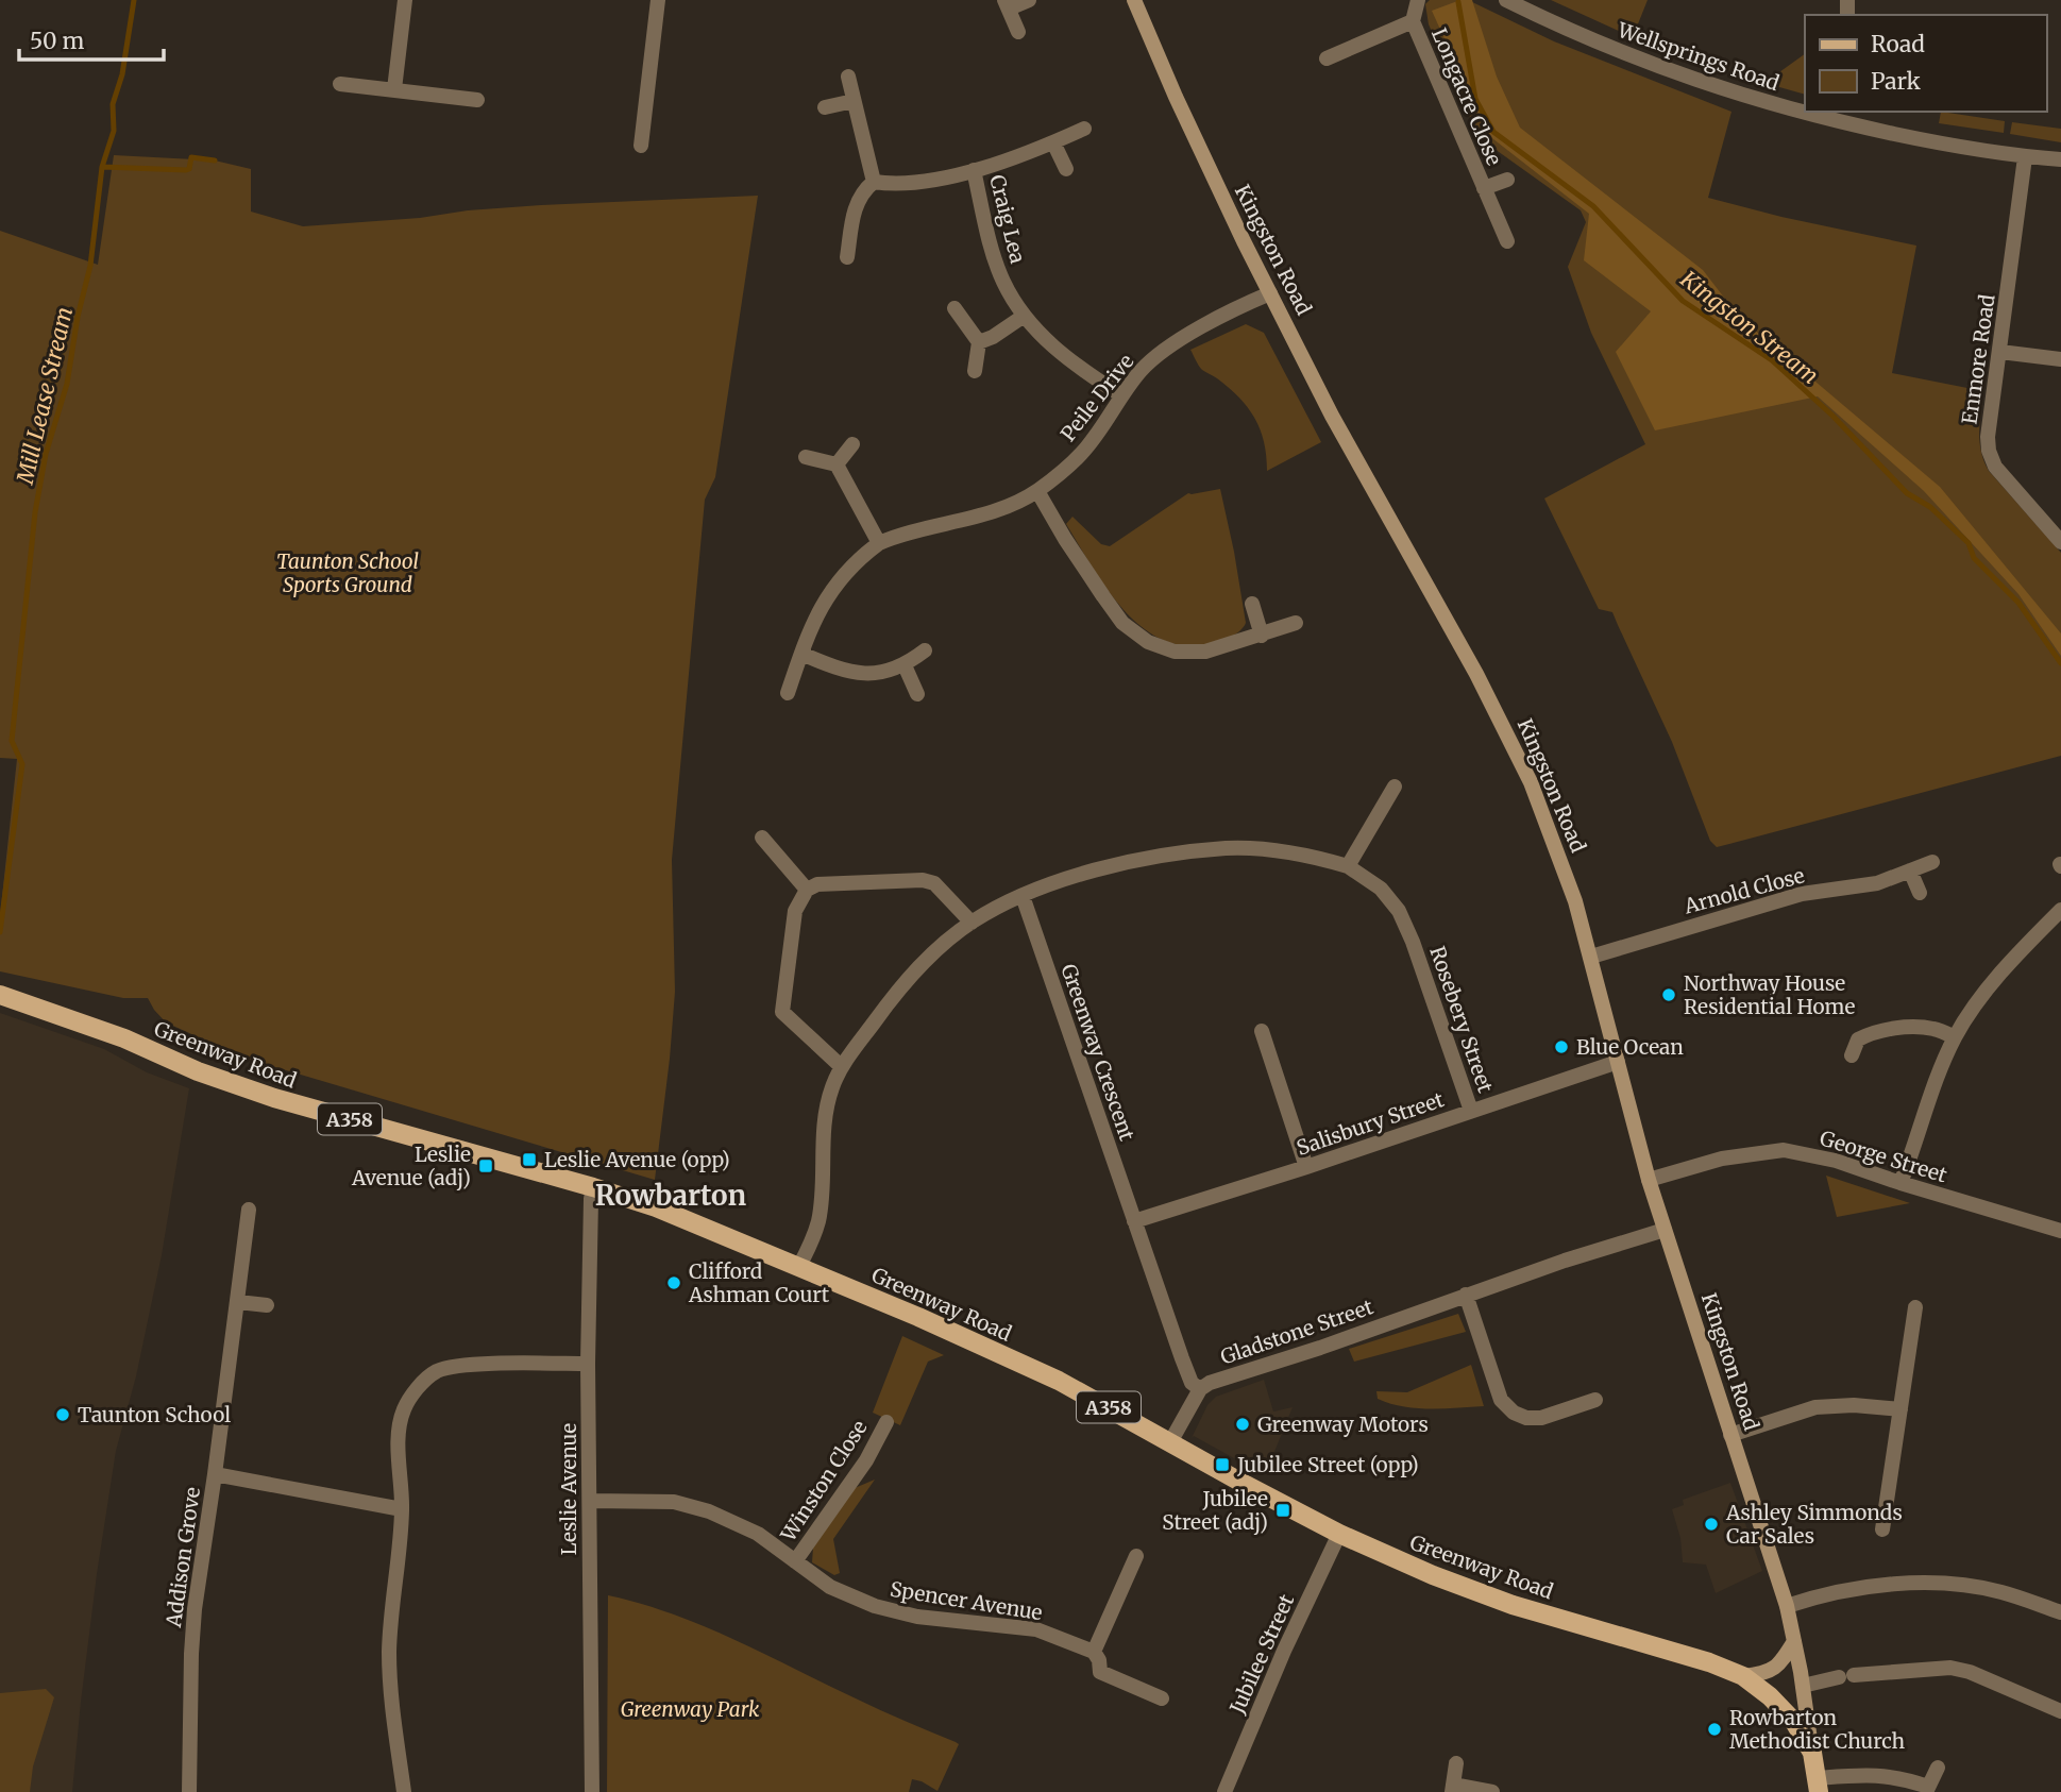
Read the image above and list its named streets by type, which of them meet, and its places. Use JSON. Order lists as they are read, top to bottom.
{
  "streets": {
    "main road": ["Kingston Road", "Greenway Road", "A358"],
    "street": [
      "Wellsprings Road",
      "Longacre Close",
      "Craig Lea",
      "Enmore Road",
      "Peile Drive",
      "Arnold Close",
      "Rosebery Street",
      "Greenway Crescent",
      "Salisbury Street",
      "George Street",
      "Gladstone Street",
      "Winston Close",
      "Leslie Avenue",
      "Addison Grove",
      "Spencer Avenue",
      "Jubilee Street"
    ]
  },
  "crossings": [
    ["Wellsprings Road", "Enmore Road"],
    ["Craig Lea", "Peile Drive"],
    ["Kingston Road", "Peile Drive"],
    ["Kingston Road", "Arnold Close"],
    ["Kingston Road", "Greenway Road"],
    ["Kingston Road", "Salisbury Street"],
    ["Kingston Road", "George Street"],
    ["Kingston Road", "Gladstone Street"],
    ["Rosebery Street", "Salisbury Street"],
    ["Greenway Crescent", "Salisbury Street"],
    ["Greenway Crescent", "Gladstone Street"],
    ["Greenway Road", "Leslie Avenue"],
    ["Greenway Road", "Jubilee Street"],
    ["Winston Close", "Spencer Avenue"],
    ["Leslie Avenue", "Spencer Avenue"]
  ],
  "districts": ["Rowbarton"],
  "water": ["Kingston Stream", "Mill Lease Stream"],
  "parks": ["Taunton School Sports Ground", "Greenway Park"],
  "places": {
    "other": [
      "Northway House Residential Home",
      "Blue Ocean",
      "Clifford Ashman Court",
      "Taunton School",
      "Greenway Motors",
      "Ashley Simmonds Car Sales",
      "Rowbarton Methodist Church"
    ],
    "transit": [
      "Leslie Avenue (opp)",
      "Leslie Avenue (adj)",
      "Jubilee Street (opp)",
      "Jubilee Street (adj)"
    ]
  },
  "legend": ["Road", "Park"],
  "scale_bar": "50 m"
}
